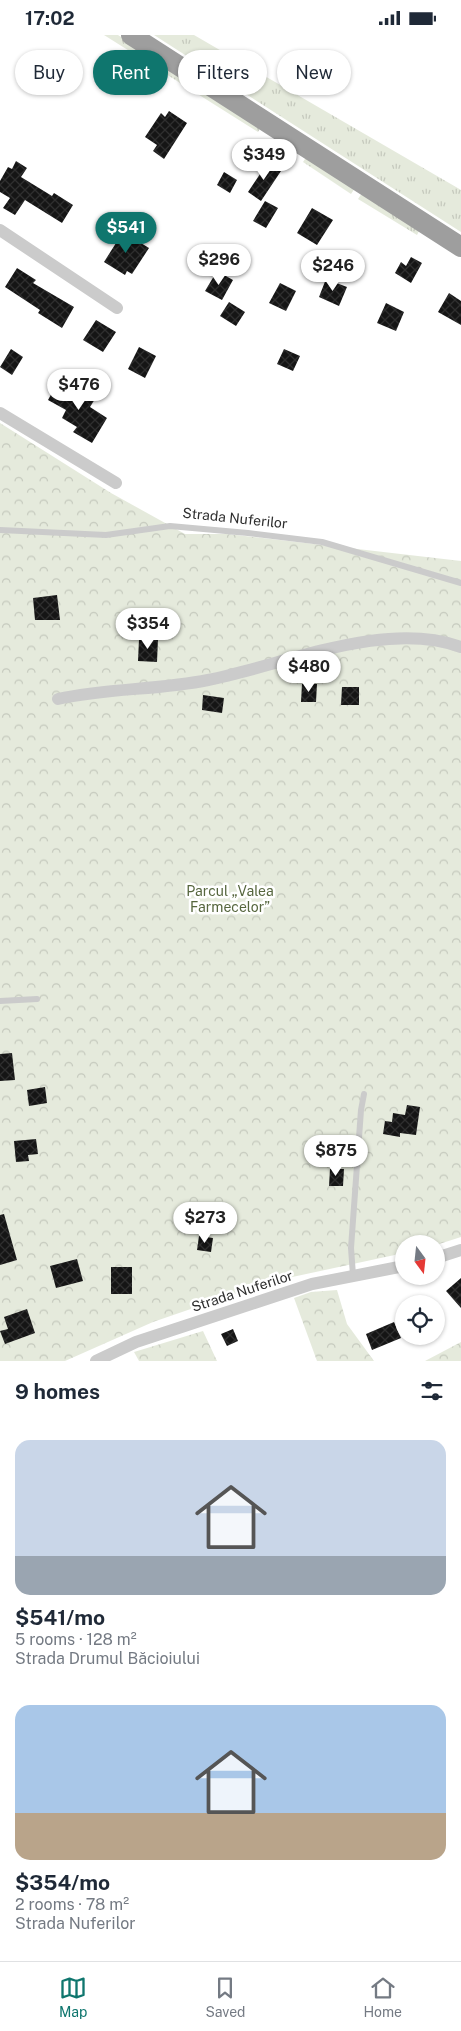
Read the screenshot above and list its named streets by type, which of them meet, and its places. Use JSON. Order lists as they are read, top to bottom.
{
  "streets": {
    "street": ["Strada Nuferilor"]
  },
  "parks": ["Parcul „Valea Farmecelor”"],
  "north": "bottom",
  "page": {
    "status": "17:02",
    "chip": [
      "Buy",
      "Rent",
      "Filters",
      "New"
    ],
    "price": [
      "$349",
      "$541",
      "$296",
      "$246",
      "$476",
      "$354",
      "$480",
      "$875",
      "$273"
    ],
    "heading": "9 homes",
    "list": [
      {
        "name": "$541/mo",
        "note": "5 rooms · 128 m² · Strada Drumul Băcioiului"
      },
      {
        "name": "$354/mo",
        "note": "2 rooms · 78 m² · Strada Nuferilor"
      }
    ],
    "tabs": ["Map", "Saved", "Home"]
  }
}
